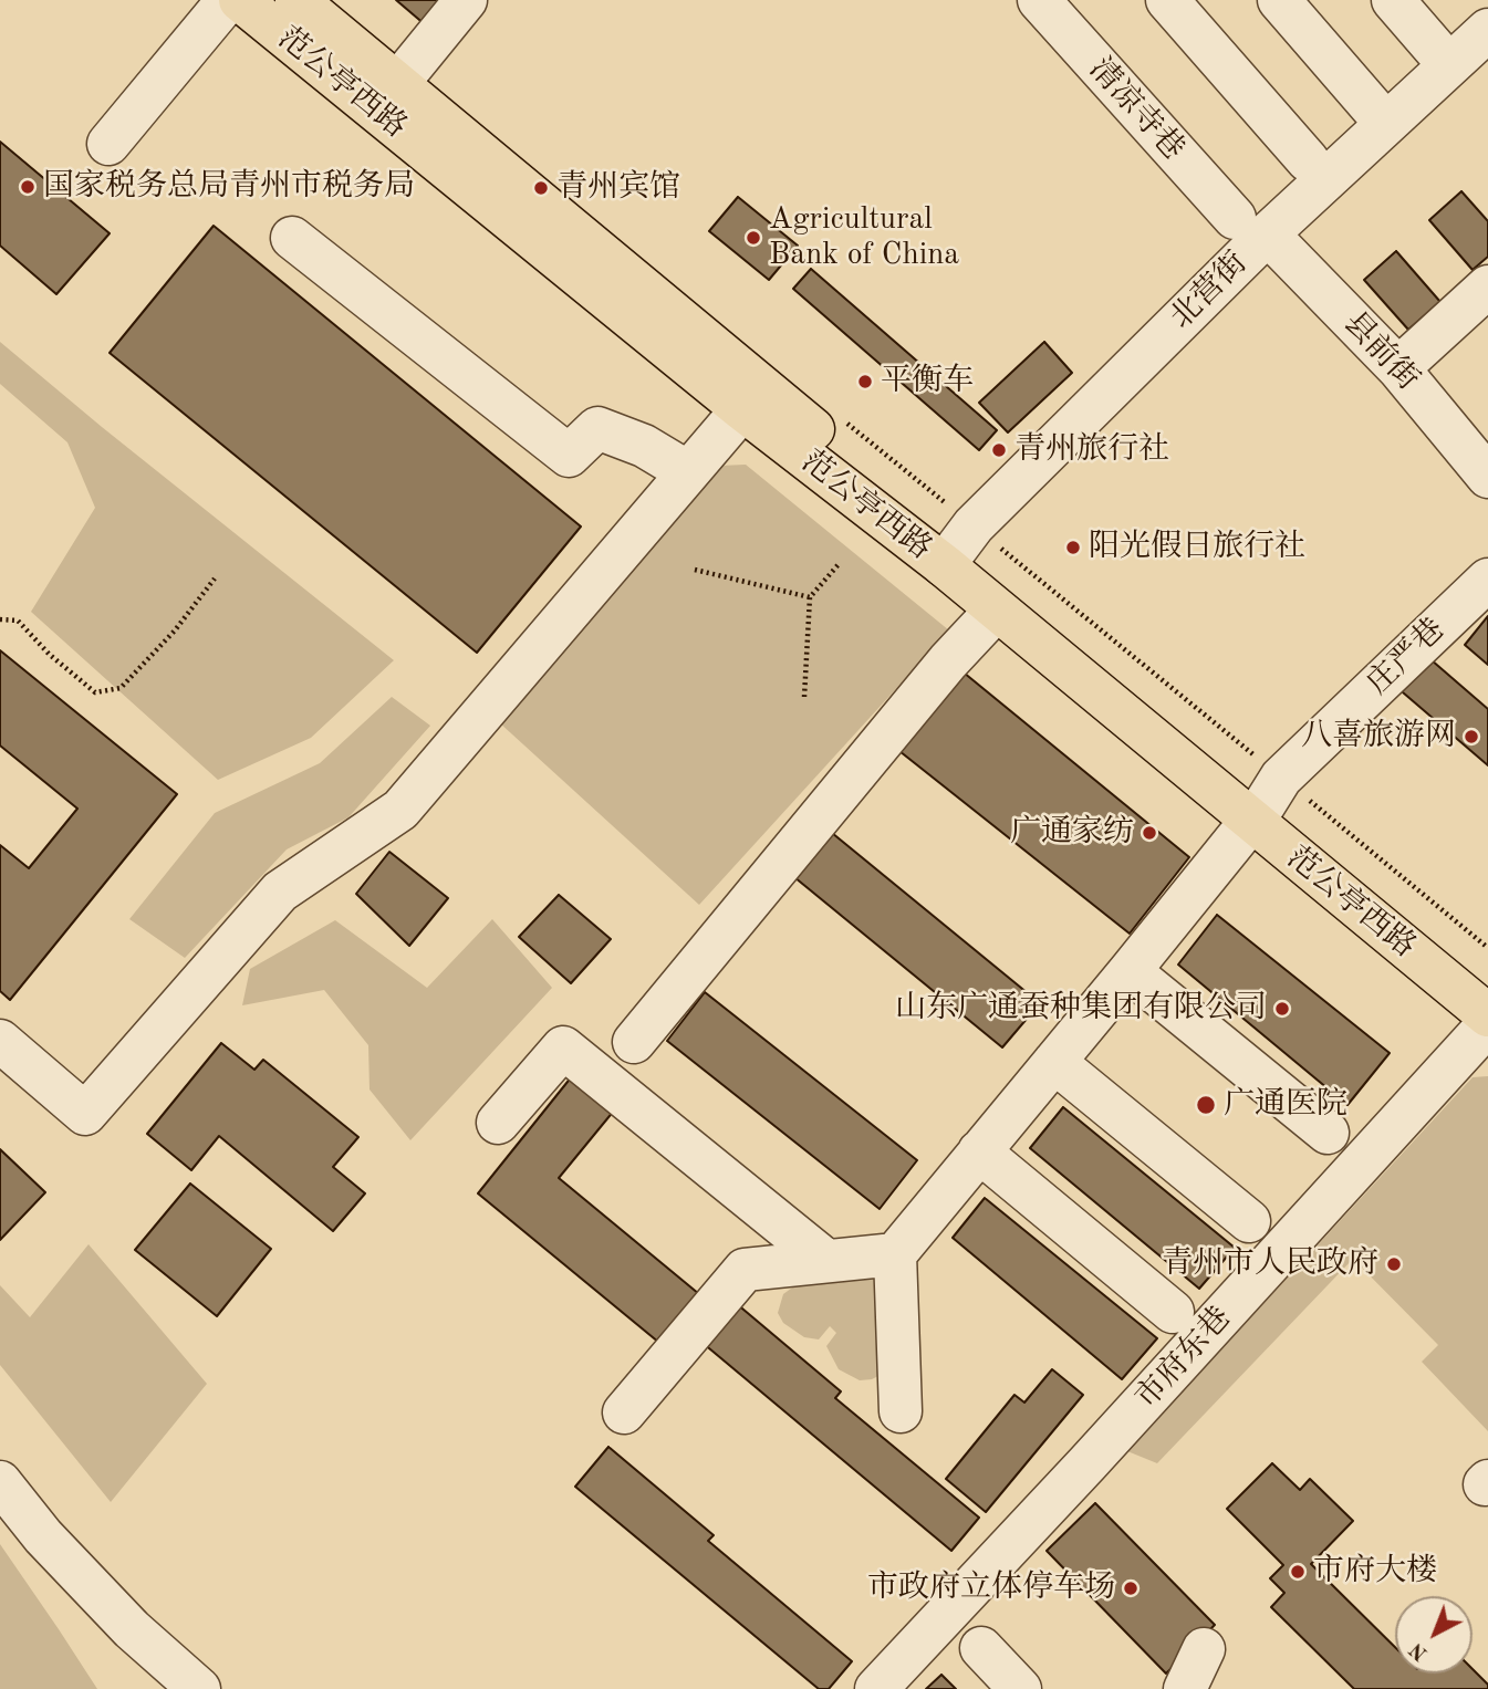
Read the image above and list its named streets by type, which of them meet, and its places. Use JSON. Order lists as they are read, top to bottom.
{
  "streets": {
    "main road": ["范公亭西路"],
    "street": [
      "清凉寺巷",
      "北营街",
      "县前街",
      "庄严巷",
      "市府东巷"
    ]
  },
  "crossings": [
    ["范公亭西路", "北营街"],
    ["范公亭西路", "庄严巷"],
    ["清凉寺巷", "北营街"],
    ["清凉寺巷", "县前街"],
    ["北营街", "县前街"]
  ],
  "places": [
    "国家税务总局青州市税务局",
    "青州宾馆",
    "Agricultural Bank of China",
    "平衡车",
    "青州旅行社",
    "阳光假日旅行社",
    "八喜旅游网",
    "广通家纺",
    "山东广通蚕种集团有限公司",
    "广通医院",
    "青州市人民政府",
    "市府大楼",
    "市政府立体停车场"
  ],
  "north": "bottom left"
}
